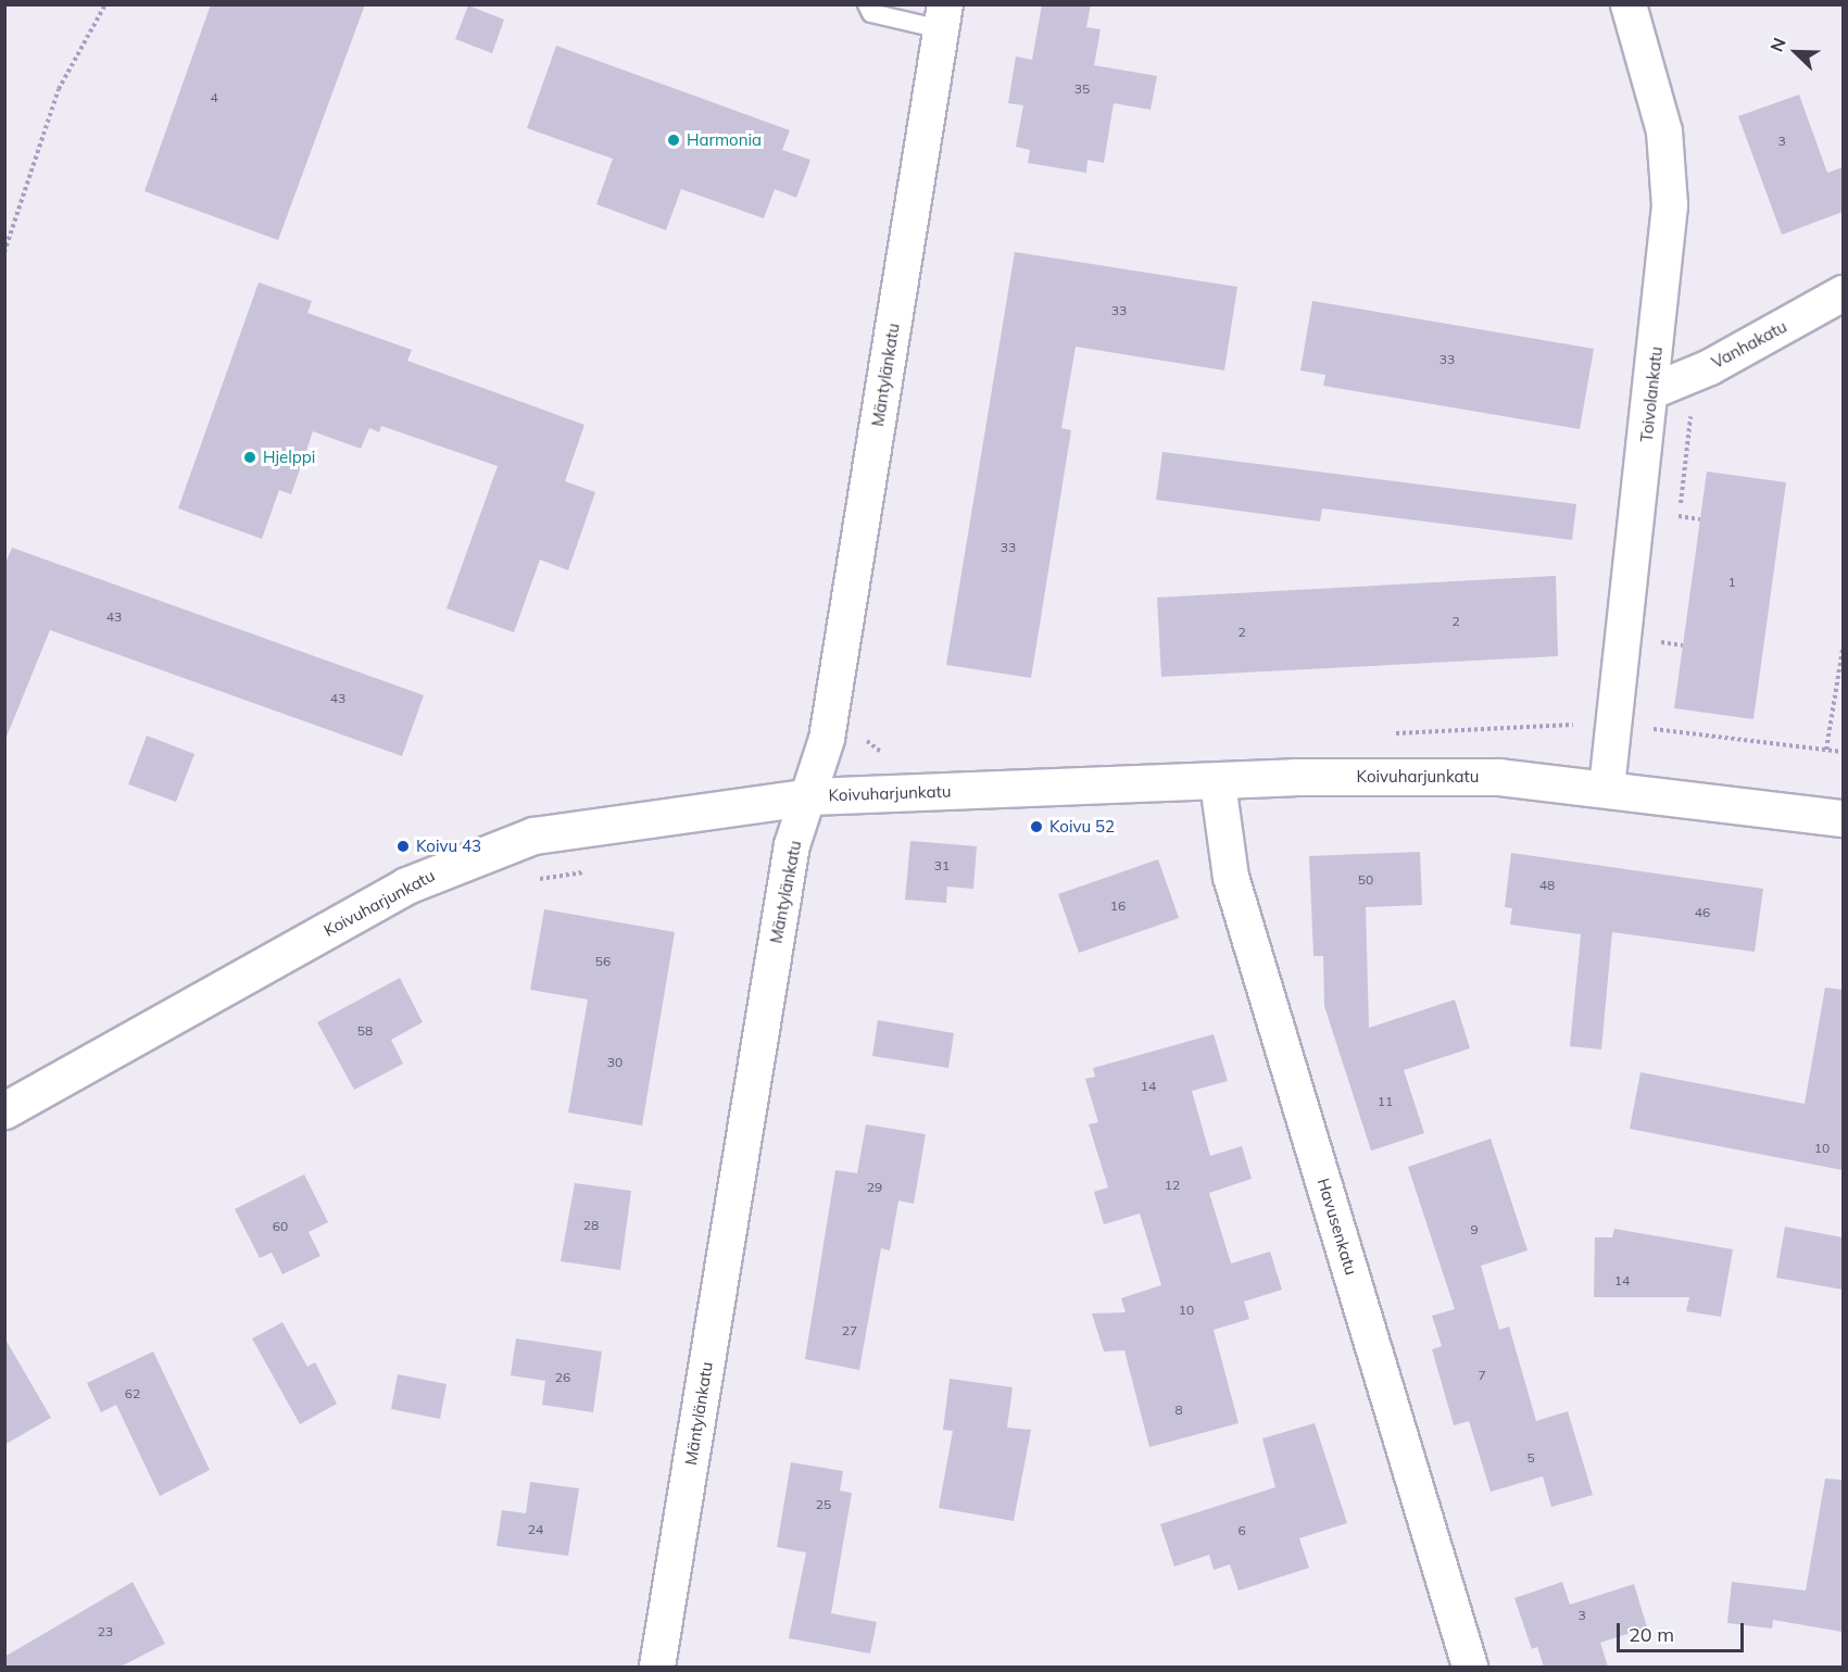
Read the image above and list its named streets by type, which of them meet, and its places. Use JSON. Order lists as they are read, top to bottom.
{
  "streets": {
    "street": [
      "Vanhakatu",
      "Mäntylänkatu",
      "Toivolankatu",
      "Koivuharjunkatu",
      "Havusenkatu"
    ]
  },
  "crossings": [
    ["Vanhakatu", "Toivolankatu"],
    ["Mäntylänkatu", "Koivuharjunkatu"],
    ["Toivolankatu", "Koivuharjunkatu"],
    ["Koivuharjunkatu", "Havusenkatu"]
  ],
  "places": [
    "Harmonia",
    "Hjelppi",
    "Koivu 52",
    "Koivu 43"
  ],
  "house_numbers": [
    "35",
    "4",
    "3",
    "33",
    "33",
    "33",
    "1",
    "43",
    "2",
    "2",
    "43",
    "31",
    "50",
    "48",
    "16",
    "46",
    "56",
    "58",
    "30",
    "14",
    "11",
    "10",
    "12",
    "29",
    "28",
    "60",
    "9",
    "14",
    "10",
    "27",
    "7",
    "26",
    "62",
    "8",
    "5",
    "25",
    "24",
    "6",
    "3",
    "23"
  ],
  "scale_bar": "20 m",
  "north": "top left"
}
